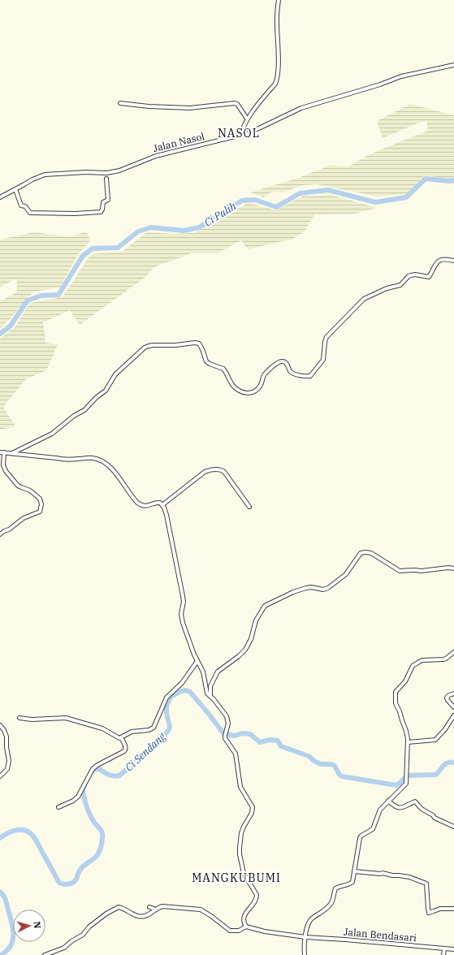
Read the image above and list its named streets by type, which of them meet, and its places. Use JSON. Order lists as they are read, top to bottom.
{
  "streets": {
    "street": ["Jalan Nasol", "Jalan Bendasari"]
  },
  "districts": ["NASOL", "MANGKUBUMI"],
  "water": ["Ci Palih", "Ci Sendang"],
  "north": "right"
}
